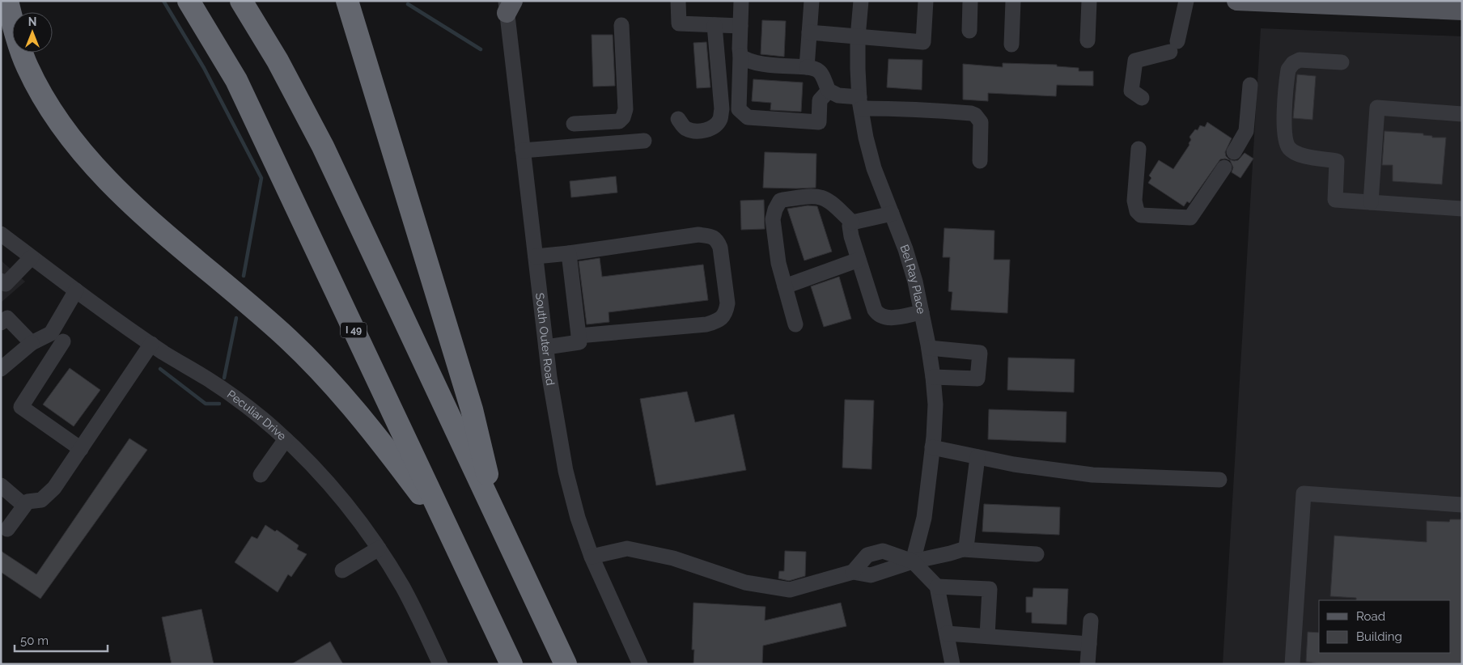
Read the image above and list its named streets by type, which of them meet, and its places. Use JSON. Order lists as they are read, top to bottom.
{
  "streets": {
    "highway": ["I 49"],
    "street": ["Bel Ray Place", "South Outer Road", "Peculiar Drive"]
  },
  "legend": ["Road", "Building"],
  "scale_bar": "50 m",
  "north": "top"
}
